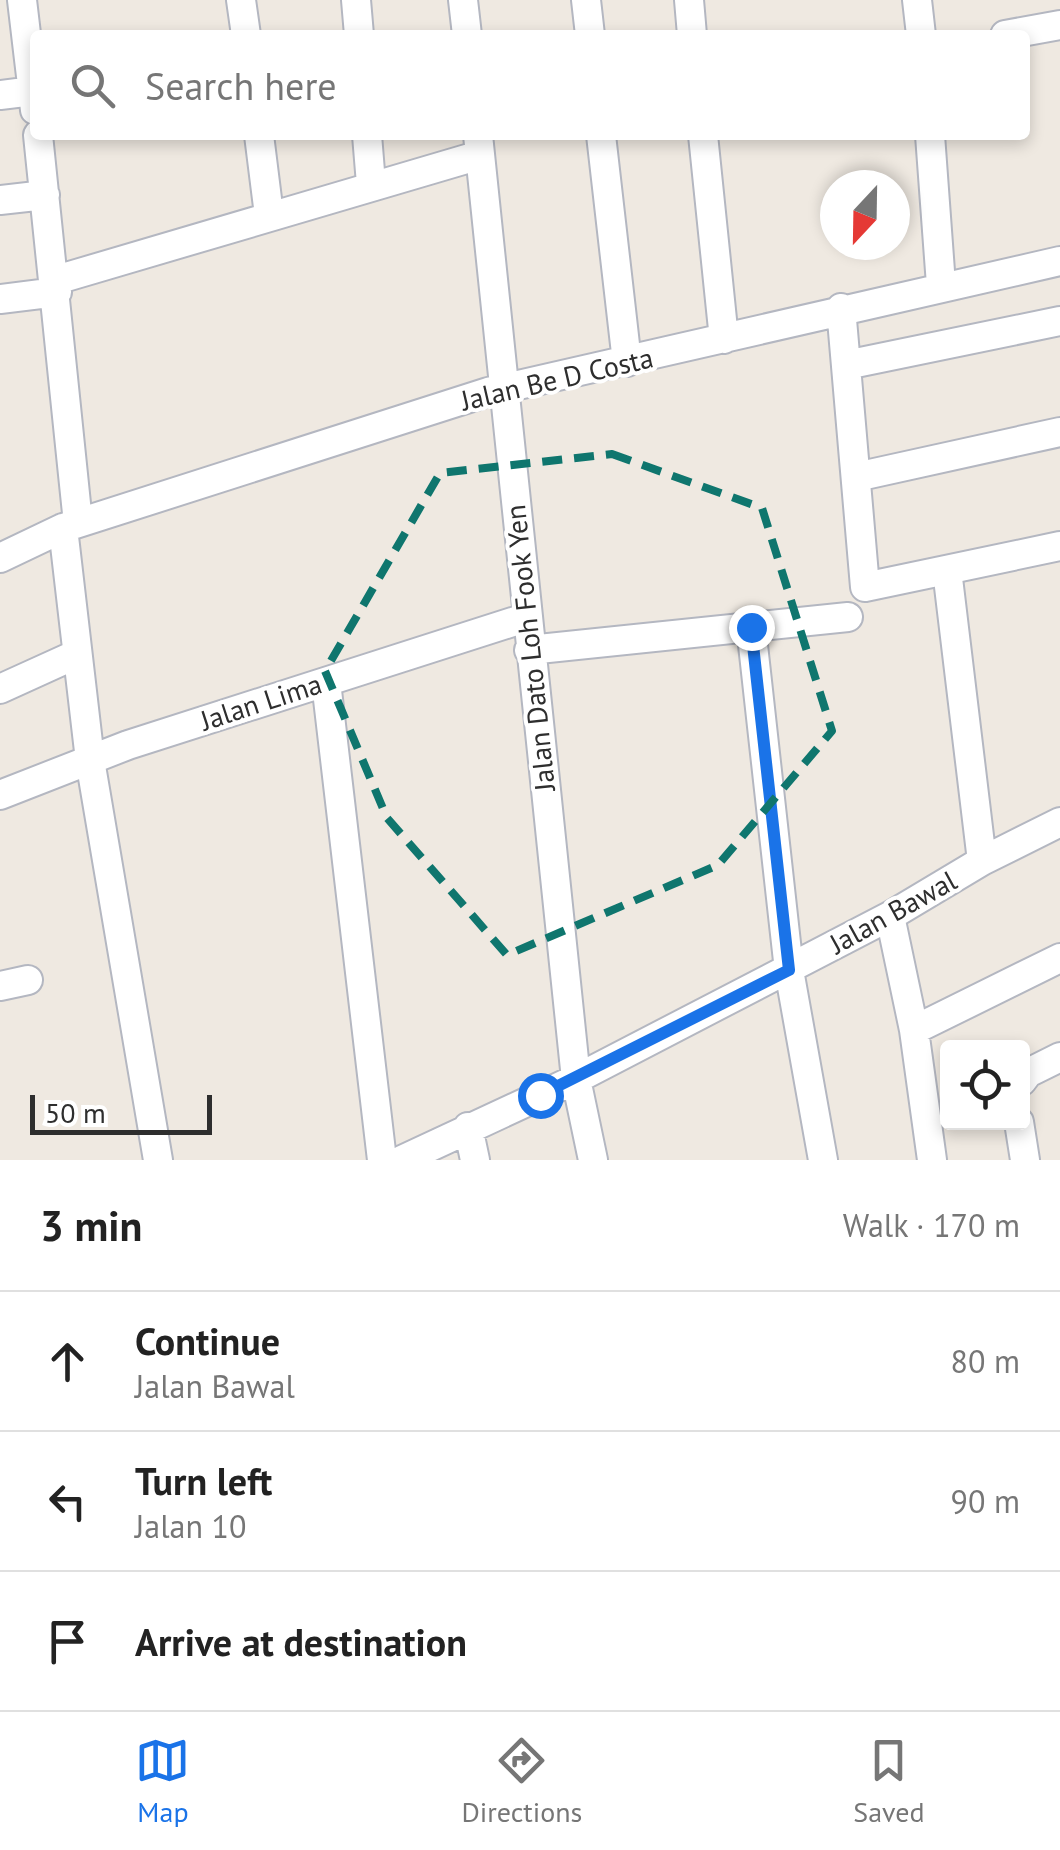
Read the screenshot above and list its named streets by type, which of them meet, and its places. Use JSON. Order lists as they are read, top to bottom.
{
  "streets": {
    "street": [
      "Jalan Be D Costa",
      "Jalan Dato Loh Fook Yen",
      "Jalan Lima",
      "Jalan Bawal"
    ]
  },
  "crossings": [
    ["Jalan Be D Costa", "Jalan Dato Loh Fook Yen"],
    ["Jalan Dato Loh Fook Yen", "Jalan Lima"],
    ["Jalan Dato Loh Fook Yen", "Jalan Bawal"]
  ],
  "scale_bar": "50 m",
  "north": "bottom",
  "page": {
    "search": "Search here",
    "scale": "50 m",
    "heading": ["3 min", "Walk · 170 m"],
    "list": [
      ["Continue", "Jalan Bawal", "80 m"],
      ["Turn left", "Jalan 10", "90 m"],
      "Arrive at destination"
    ],
    "nav": ["Map", "Directions", "Saved"]
  }
}
